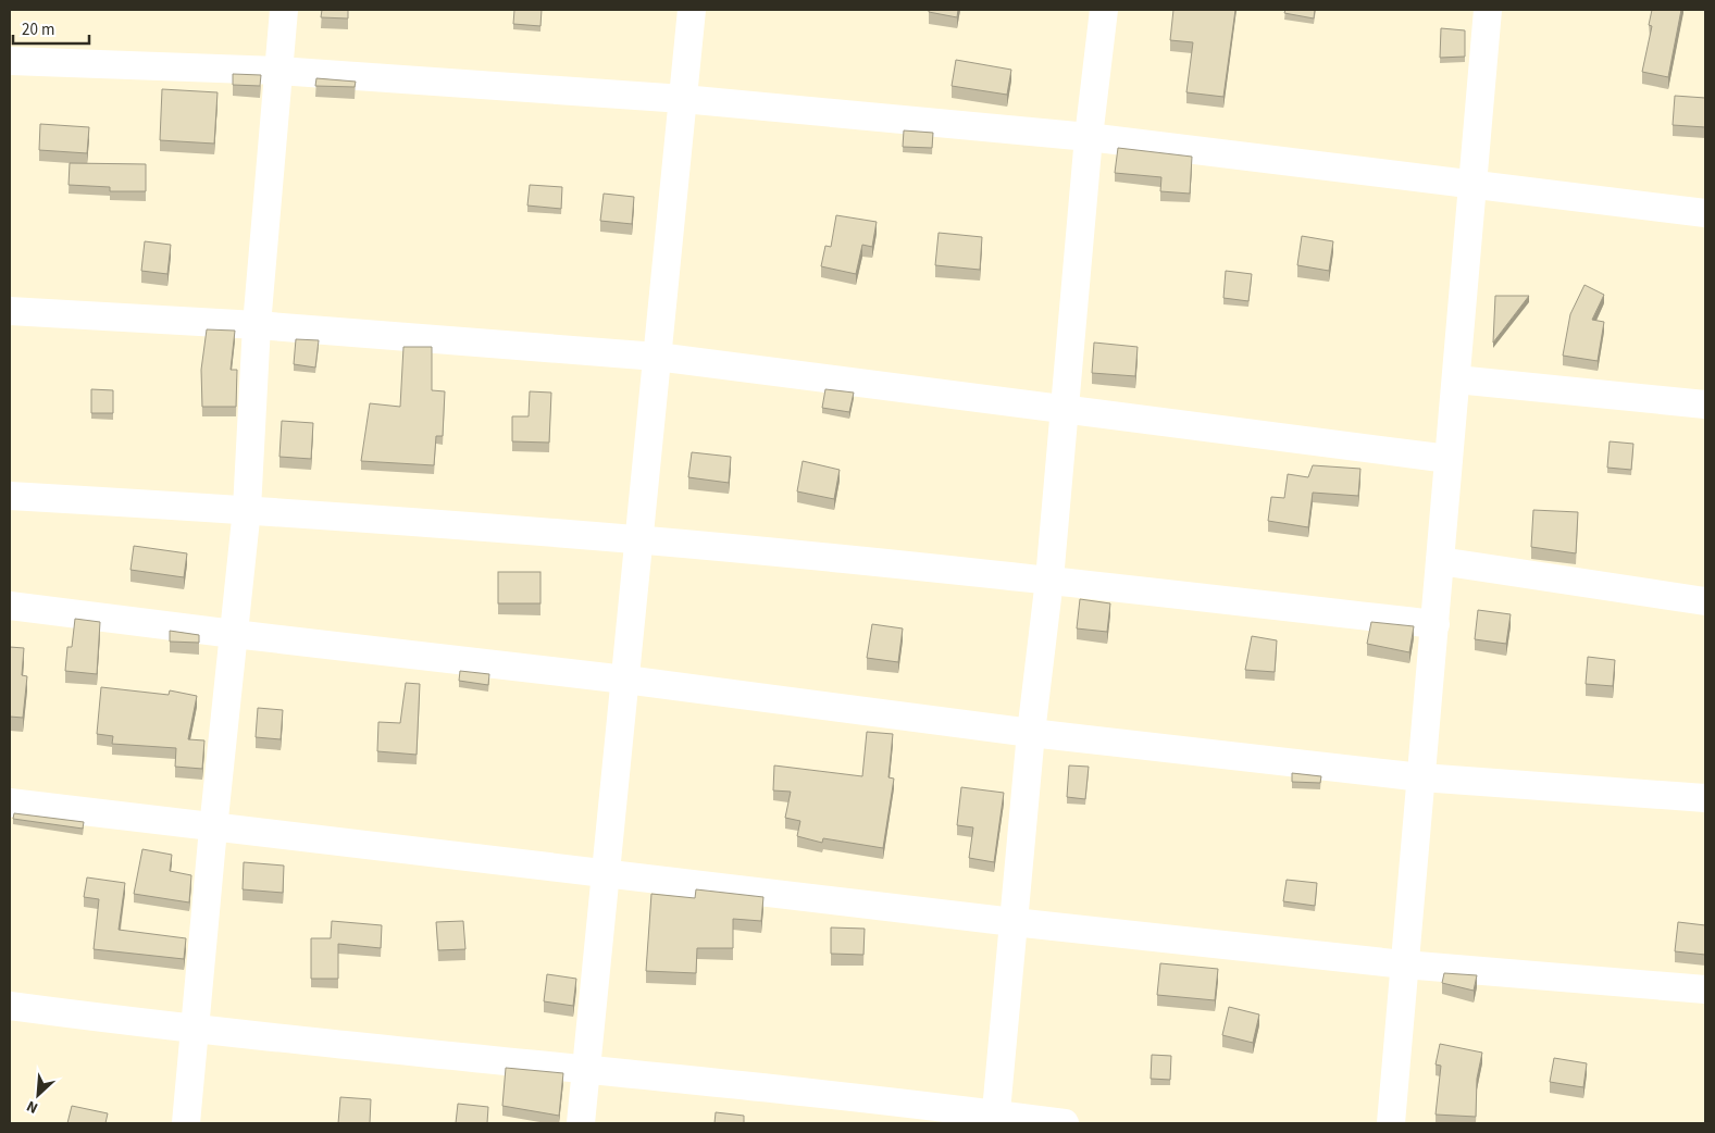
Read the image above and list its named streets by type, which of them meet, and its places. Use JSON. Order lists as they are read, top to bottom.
{
  "scale_bar": "20 m",
  "north": "bottom left"
}
